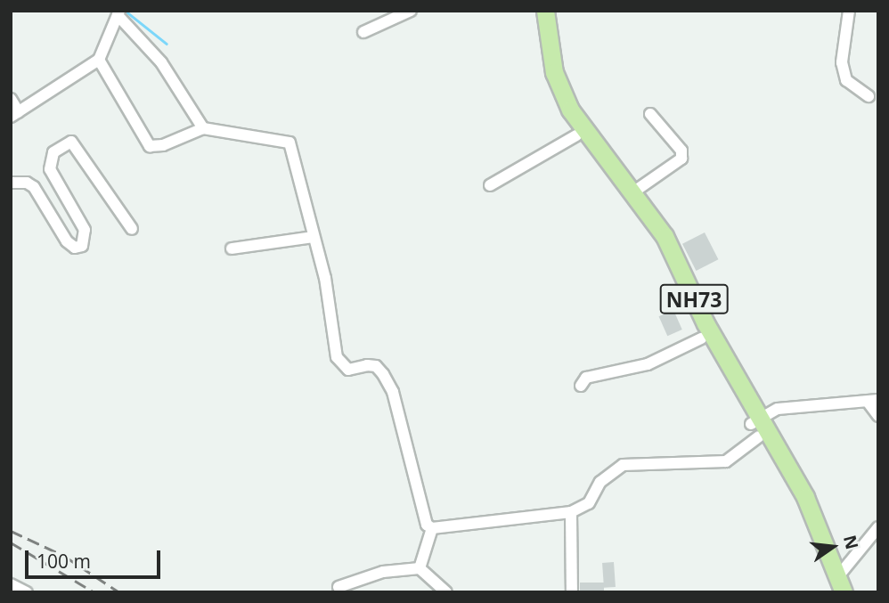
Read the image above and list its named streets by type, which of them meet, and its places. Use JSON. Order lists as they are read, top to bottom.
{
  "streets": {
    "highway": ["NH73"]
  },
  "scale_bar": "100 m",
  "north": "right"
}
